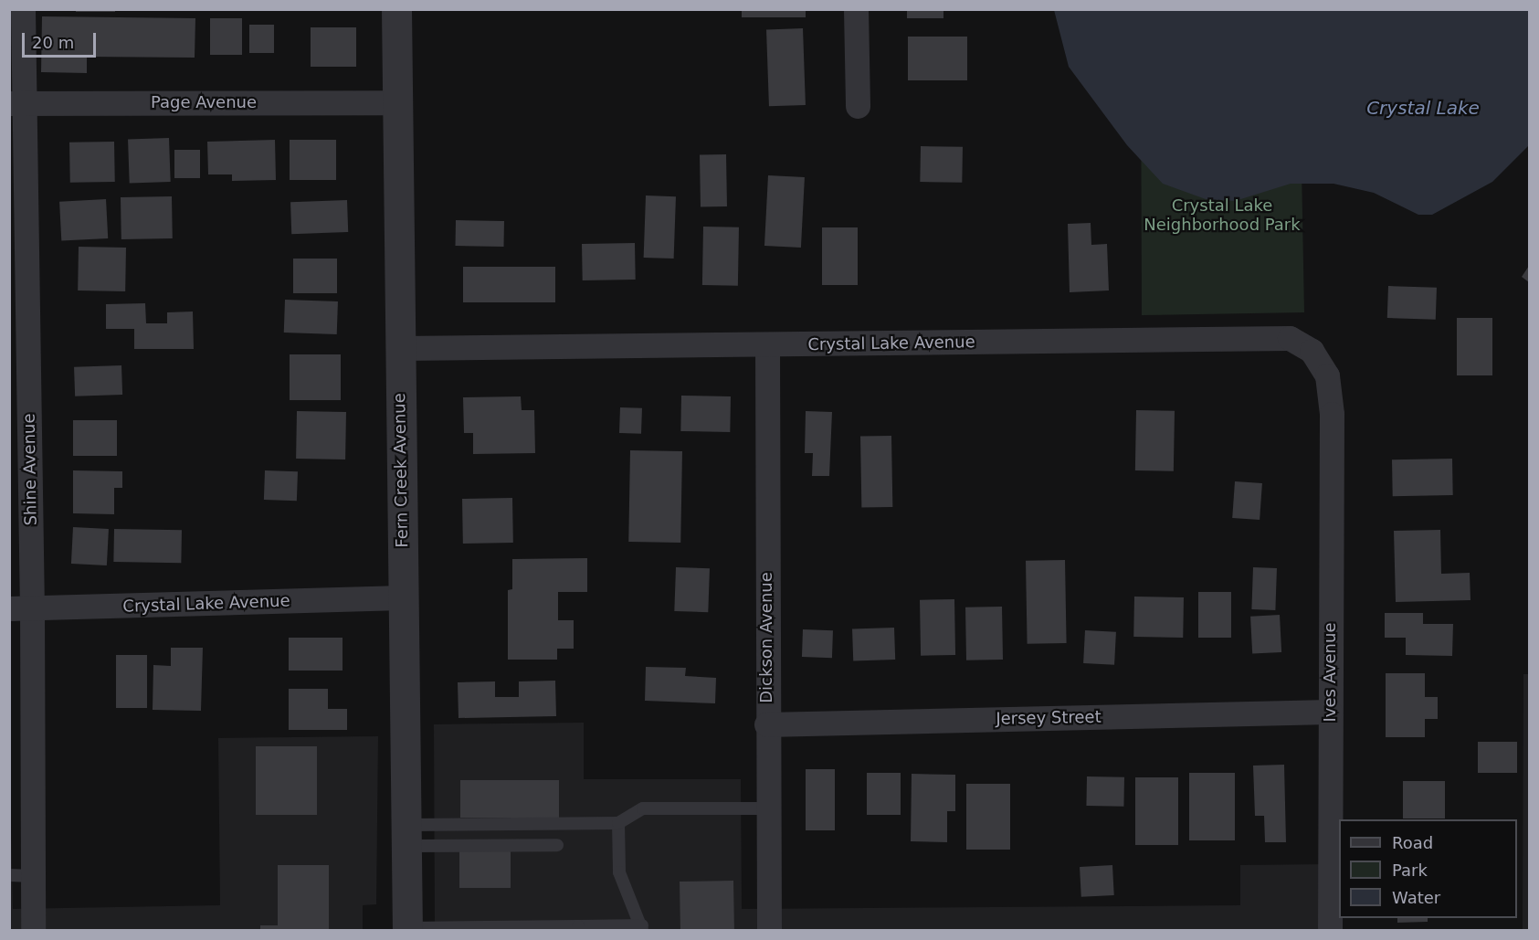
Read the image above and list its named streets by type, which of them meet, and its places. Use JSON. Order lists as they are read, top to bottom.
{
  "streets": {
    "street": [
      "Page Avenue",
      "Crystal Lake Avenue",
      "Shine Avenue",
      "Fern Creek Avenue",
      "Dickson Avenue",
      "Ives Avenue",
      "Jersey Street"
    ]
  },
  "crossings": [
    ["Page Avenue", "Shine Avenue"],
    ["Page Avenue", "Fern Creek Avenue"],
    ["Crystal Lake Avenue", "Shine Avenue"],
    ["Crystal Lake Avenue", "Fern Creek Avenue"],
    ["Crystal Lake Avenue", "Dickson Avenue"],
    ["Crystal Lake Avenue", "Ives Avenue"],
    ["Dickson Avenue", "Jersey Street"],
    ["Ives Avenue", "Jersey Street"]
  ],
  "water": ["Crystal Lake"],
  "parks": ["Crystal Lake Neighborhood Park"],
  "legend": ["Road", "Park", "Water"],
  "scale_bar": "20 m"
}
